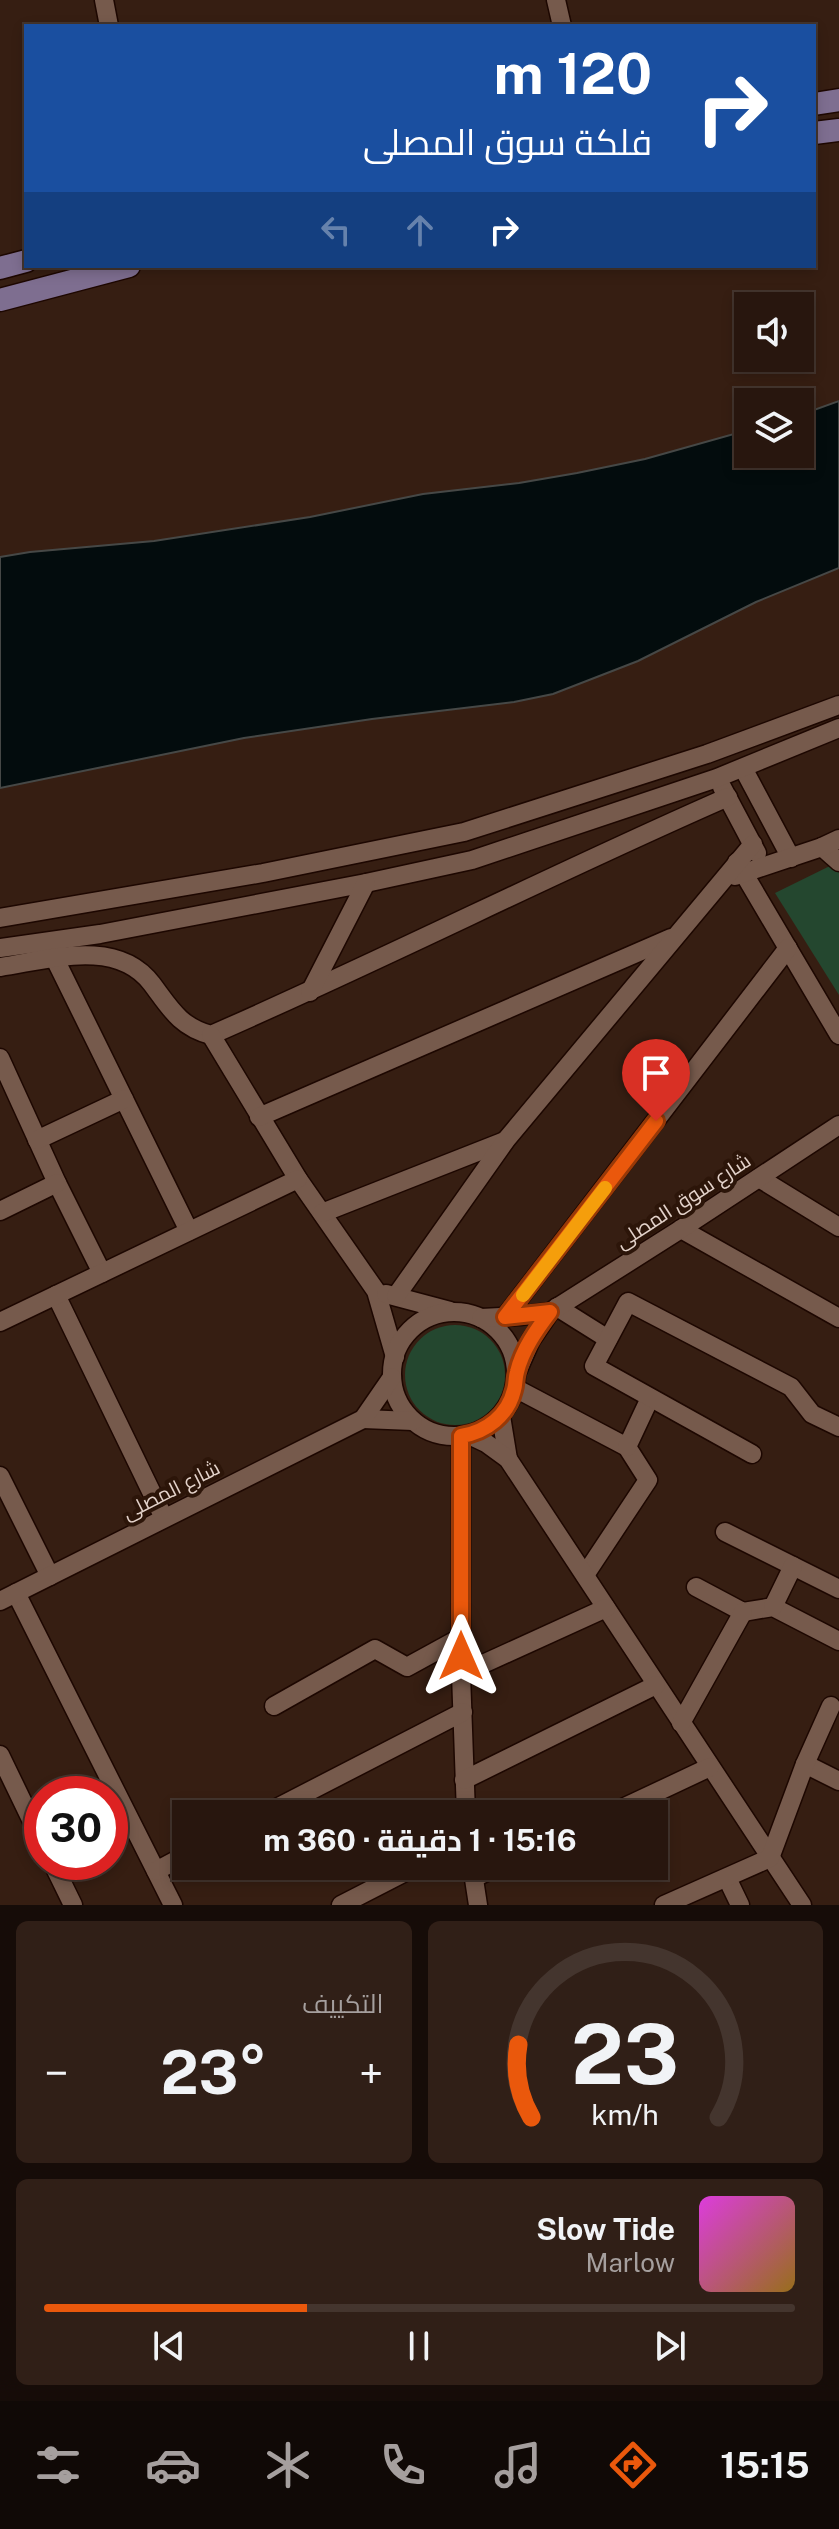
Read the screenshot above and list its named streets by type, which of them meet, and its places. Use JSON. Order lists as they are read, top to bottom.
{
  "streets": {
    "street": ["شارع سوق المصلى", "شارع المصلى"]
  },
  "crossings": [
    ["شارع سوق المصلى", "شارع المصلى"]
  ],
  "page": {
    "turn": ["120 m", "فلكة سوق المصلى"],
    "limit": "30",
    "trip": "15:16 · 1 دقيقة · 360 m",
    "tile": "التكييف",
    "heat": ["−", "23°", "+"],
    "song": ["Slow Tide", "Marlow"],
    "tabs": "15:15",
    "gauge": ["23", "km/h"]
  }
}
